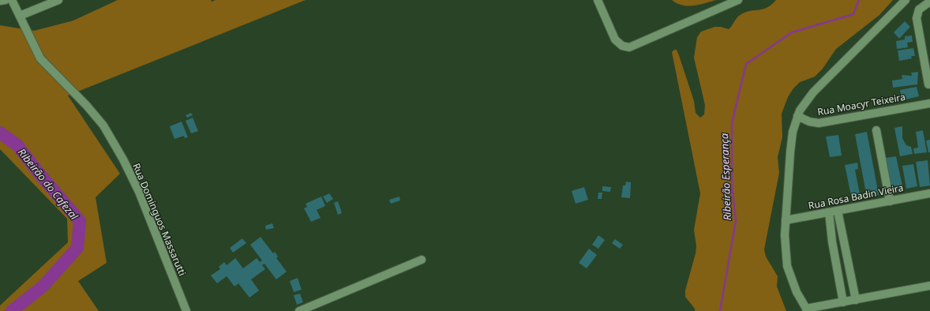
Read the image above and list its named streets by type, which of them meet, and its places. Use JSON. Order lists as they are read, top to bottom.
{
  "streets": {
    "street": ["Rua Moacyr Teixeira", "Rua Rosa Badin Vieira", "Rua Dominguos Massarutti"]
  },
  "water": ["Ribeirão Esperança", "Ribeirão do Cafezal"]
}
